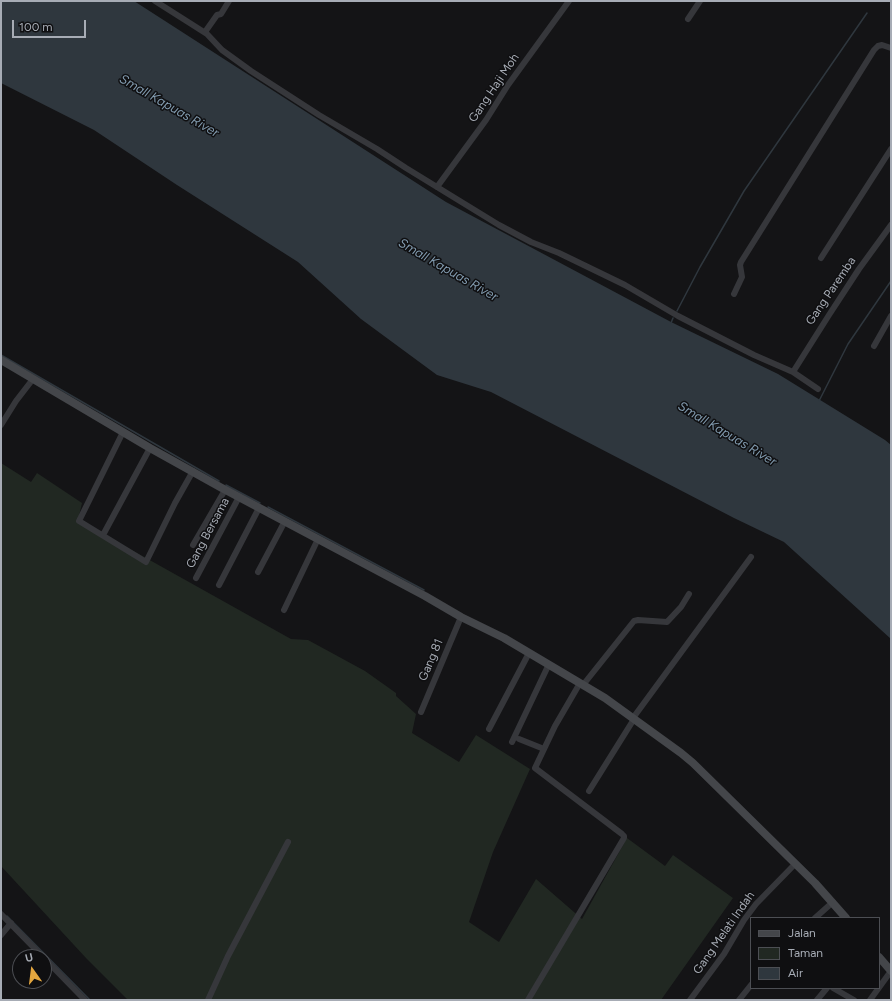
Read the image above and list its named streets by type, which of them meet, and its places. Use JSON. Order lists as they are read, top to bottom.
{
  "streets": {
    "street": [
      "Gang Haji Moh",
      "Gang Paremba",
      "Gang Bersama",
      "Gang 81",
      "Gang Melati Indah"
    ]
  },
  "water": ["Small Kapuas River"],
  "legend": ["Jalan", "Taman", "Air"],
  "scale_bar": "100 m",
  "north": "top"
}
